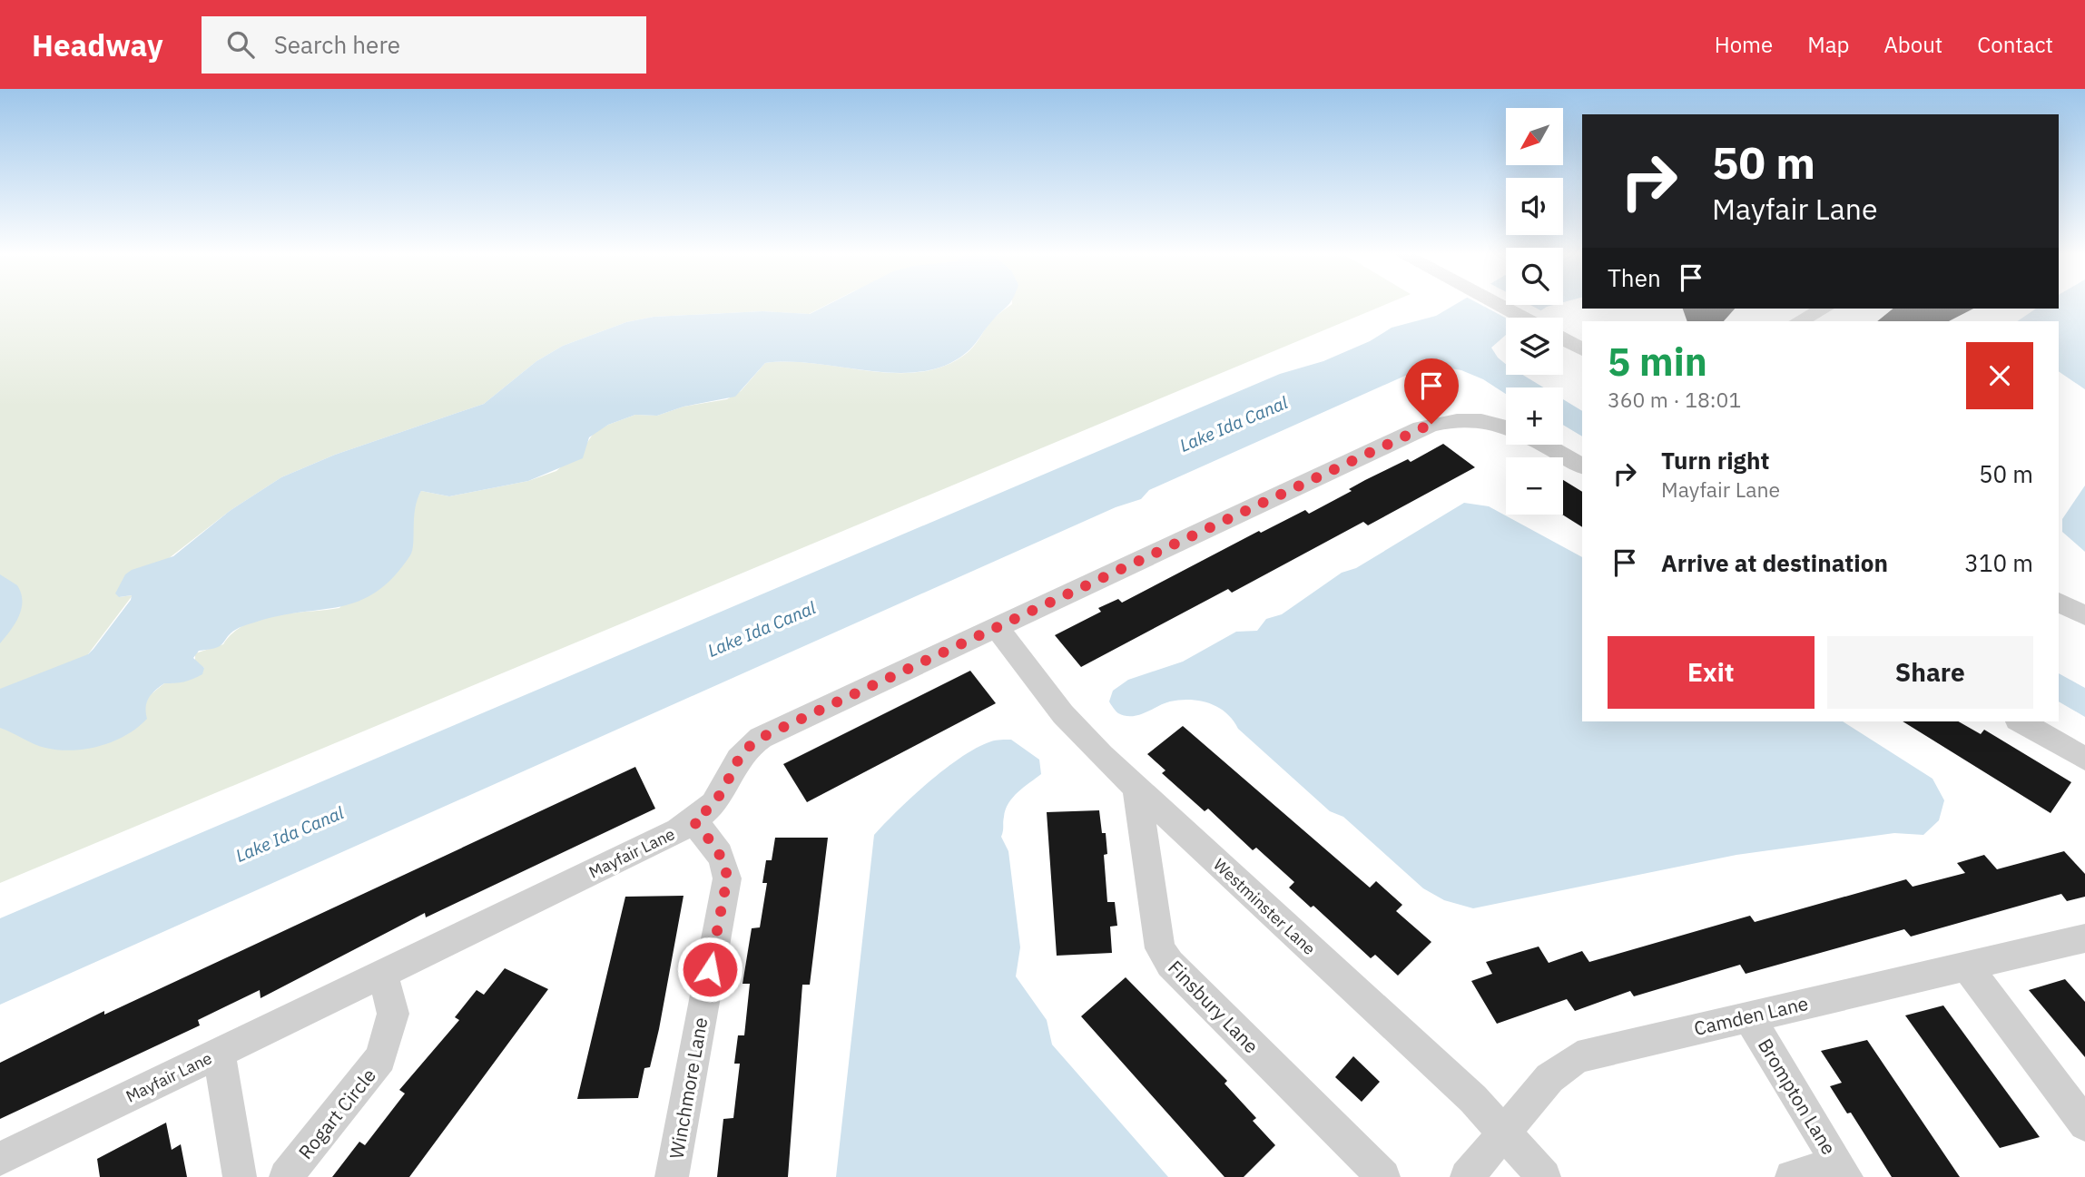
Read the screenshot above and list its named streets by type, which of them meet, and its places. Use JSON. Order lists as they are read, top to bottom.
{
  "streets": {
    "street": [
      "Mayfair Lane",
      "Westminster Lane",
      "Finsbury Lane",
      "Camden Lane",
      "Winchmore Lane",
      "Brompton Lane",
      "Rogart Circle"
    ]
  },
  "crossings": [
    ["Mayfair Lane", "Westminster Lane"],
    ["Mayfair Lane", "Winchmore Lane"],
    ["Mayfair Lane", "Rogart Circle"],
    ["Westminster Lane", "Finsbury Lane"],
    ["Westminster Lane", "Camden Lane"],
    ["Camden Lane", "Brompton Lane"]
  ],
  "water": ["Lake Ida Canal"],
  "north": "bottom left",
  "page": {
    "header": "Headway",
    "search": "Search here",
    "nav": [
      "Home",
      "Map",
      "About",
      "Contact"
    ],
    "map_buttons": ["+", "−"],
    "turn": ["50 m", "Mayfair Lane"],
    "then": "Then",
    "heading": ["5 min", "360 m · 18:01"],
    "list": [
      {
        "name": "Turn right",
        "note": "Mayfair Lane",
        "value": "50 m"
      },
      {
        "name": "Arrive at destination",
        "value": "310 m"
      }
    ],
    "buttons": ["Exit", "Share"]
  }
}
